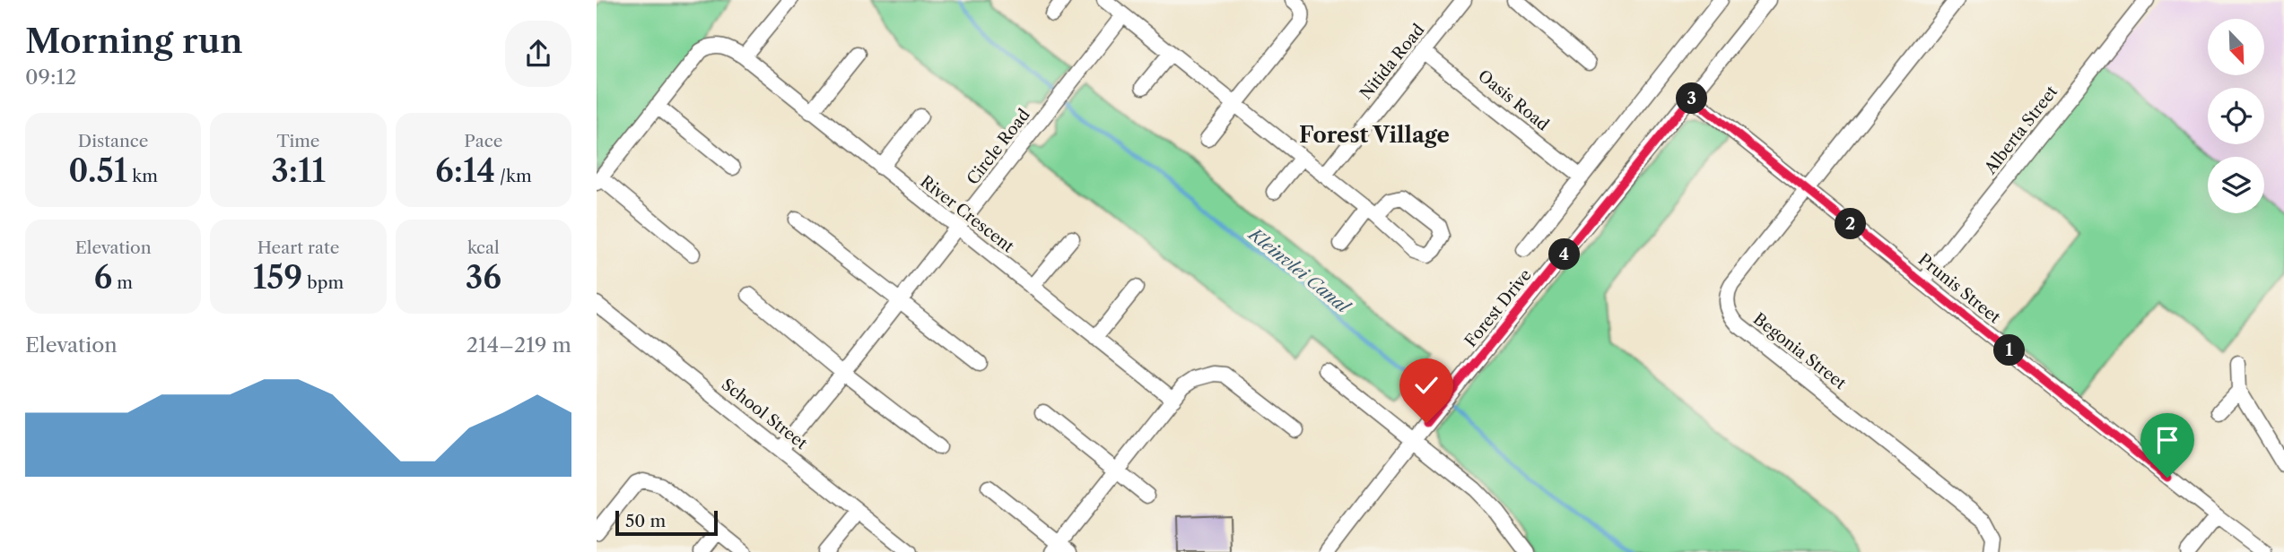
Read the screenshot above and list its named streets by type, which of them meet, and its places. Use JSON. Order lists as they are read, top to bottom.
{
  "streets": {
    "street": [
      "Nitida Road",
      "Oasis Road",
      "Alberta Street",
      "Circle Road",
      "River Crescent",
      "Prunis Street",
      "Forest Drive",
      "Begonia Street",
      "School Street"
    ]
  },
  "crossings": [
    ["Nitida Road", "Oasis Road"],
    ["Oasis Road", "Forest Drive"],
    ["Alberta Street", "Prunis Street"],
    ["Circle Road", "River Crescent"],
    ["Circle Road", "School Street"],
    ["Prunis Street", "Forest Drive"],
    ["Prunis Street", "Begonia Street"]
  ],
  "districts": ["Forest Village"],
  "water": ["Kleinvlei Canal"],
  "scale_bar": "50 m",
  "north": "bottom right",
  "page": {
    "heading": ["Morning run", "09:12"],
    "pins": [
      "3",
      "2",
      "4",
      "1"
    ],
    "stats": [
      ["Distance", "0.51 km"],
      ["Time", "3:11"],
      ["Pace", "6:14 /km"],
      ["Elevation", "6 m"],
      ["Heart rate", "159 bpm"],
      ["kcal", "36"]
    ],
    "chart": ["Elevation", "214–219 m"],
    "scale": "50 m"
  }
}
